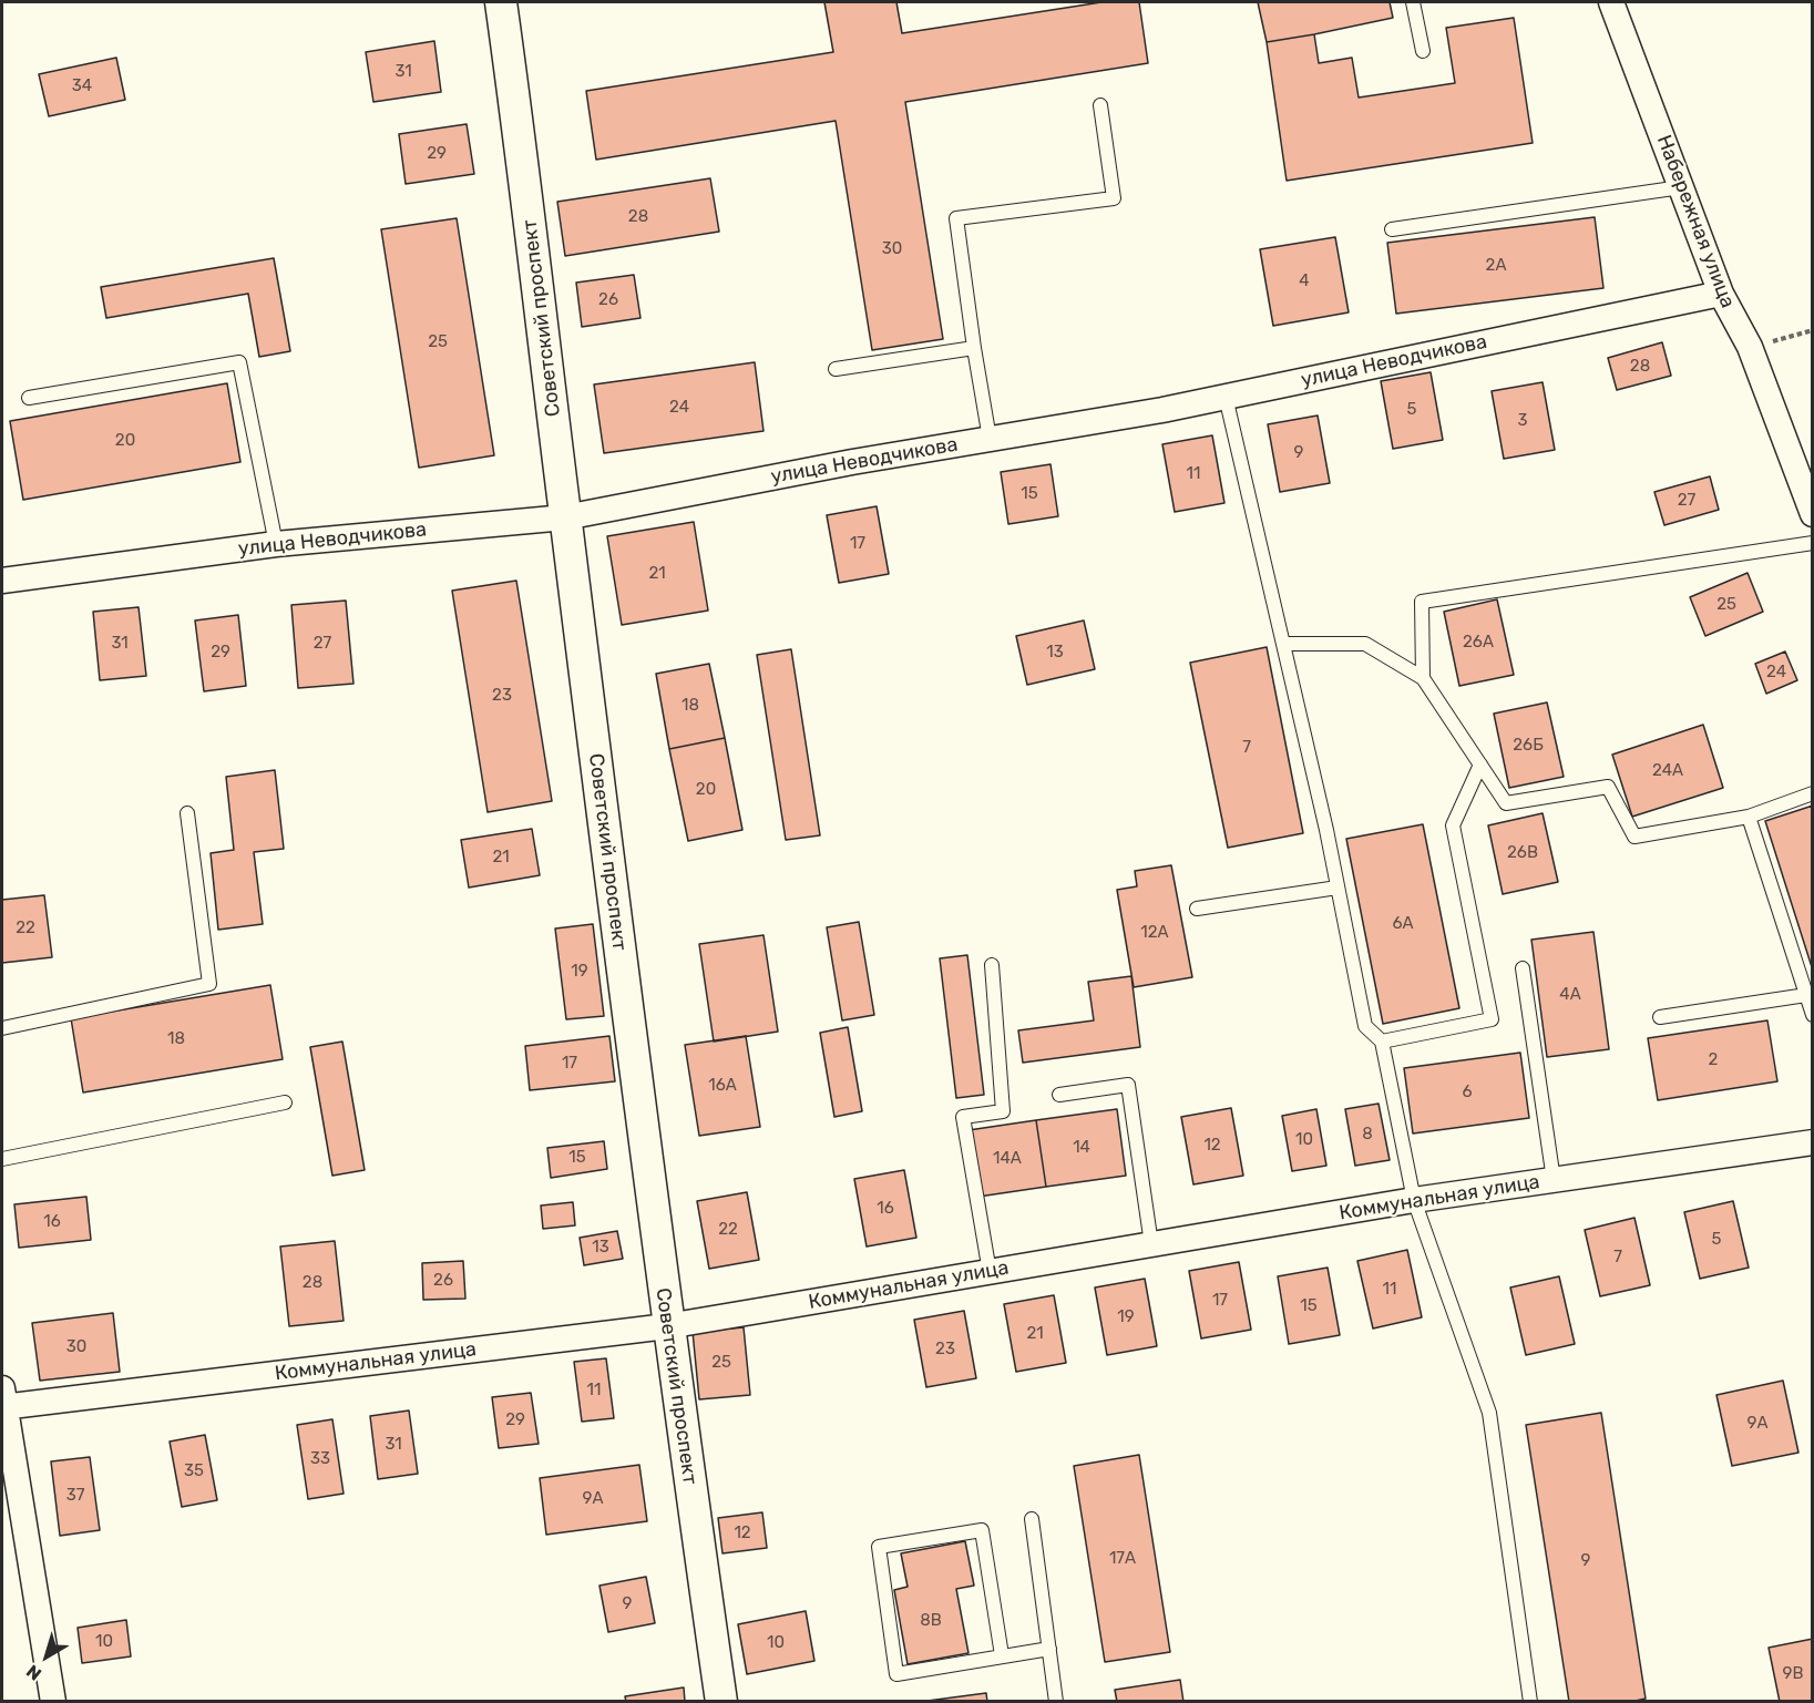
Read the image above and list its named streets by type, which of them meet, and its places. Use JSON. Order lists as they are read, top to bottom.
{
  "streets": {
    "street": [
      "Набережная улица",
      "Советский проспект",
      "улица Неводчикова",
      "Коммунальная улица"
    ]
  },
  "crossings": [
    ["Набережная улица", "улица Неводчикова"],
    ["Советский проспект", "улица Неводчикова"],
    ["Советский проспект", "Коммунальная улица"]
  ],
  "house_numbers": [
    "31",
    "34",
    "29",
    "28",
    "30",
    "2А",
    "4",
    "26",
    "25",
    "28",
    "24",
    "5",
    "3",
    "20",
    "9",
    "11",
    "15",
    "27",
    "17",
    "21",
    "25",
    "26А",
    "31",
    "27",
    "29",
    "13",
    "24",
    "23",
    "18",
    "26Б",
    "7",
    "24А",
    "20",
    "26В",
    "21",
    "6А",
    "22",
    "12А",
    "19",
    "4А",
    "18",
    "2",
    "17",
    "16А",
    "6",
    "8",
    "10",
    "12",
    "14",
    "15",
    "14А",
    "16",
    "16",
    "22",
    "5",
    "13",
    "7",
    "26",
    "28",
    "11",
    "17",
    "15",
    "19",
    "21",
    "30",
    "23",
    "25",
    "11",
    "29",
    "9А",
    "31",
    "33",
    "35",
    "37",
    "9А",
    "12",
    "17А",
    "9",
    "9",
    "8В",
    "10",
    "10",
    "9В"
  ],
  "north": "bottom left"
}
